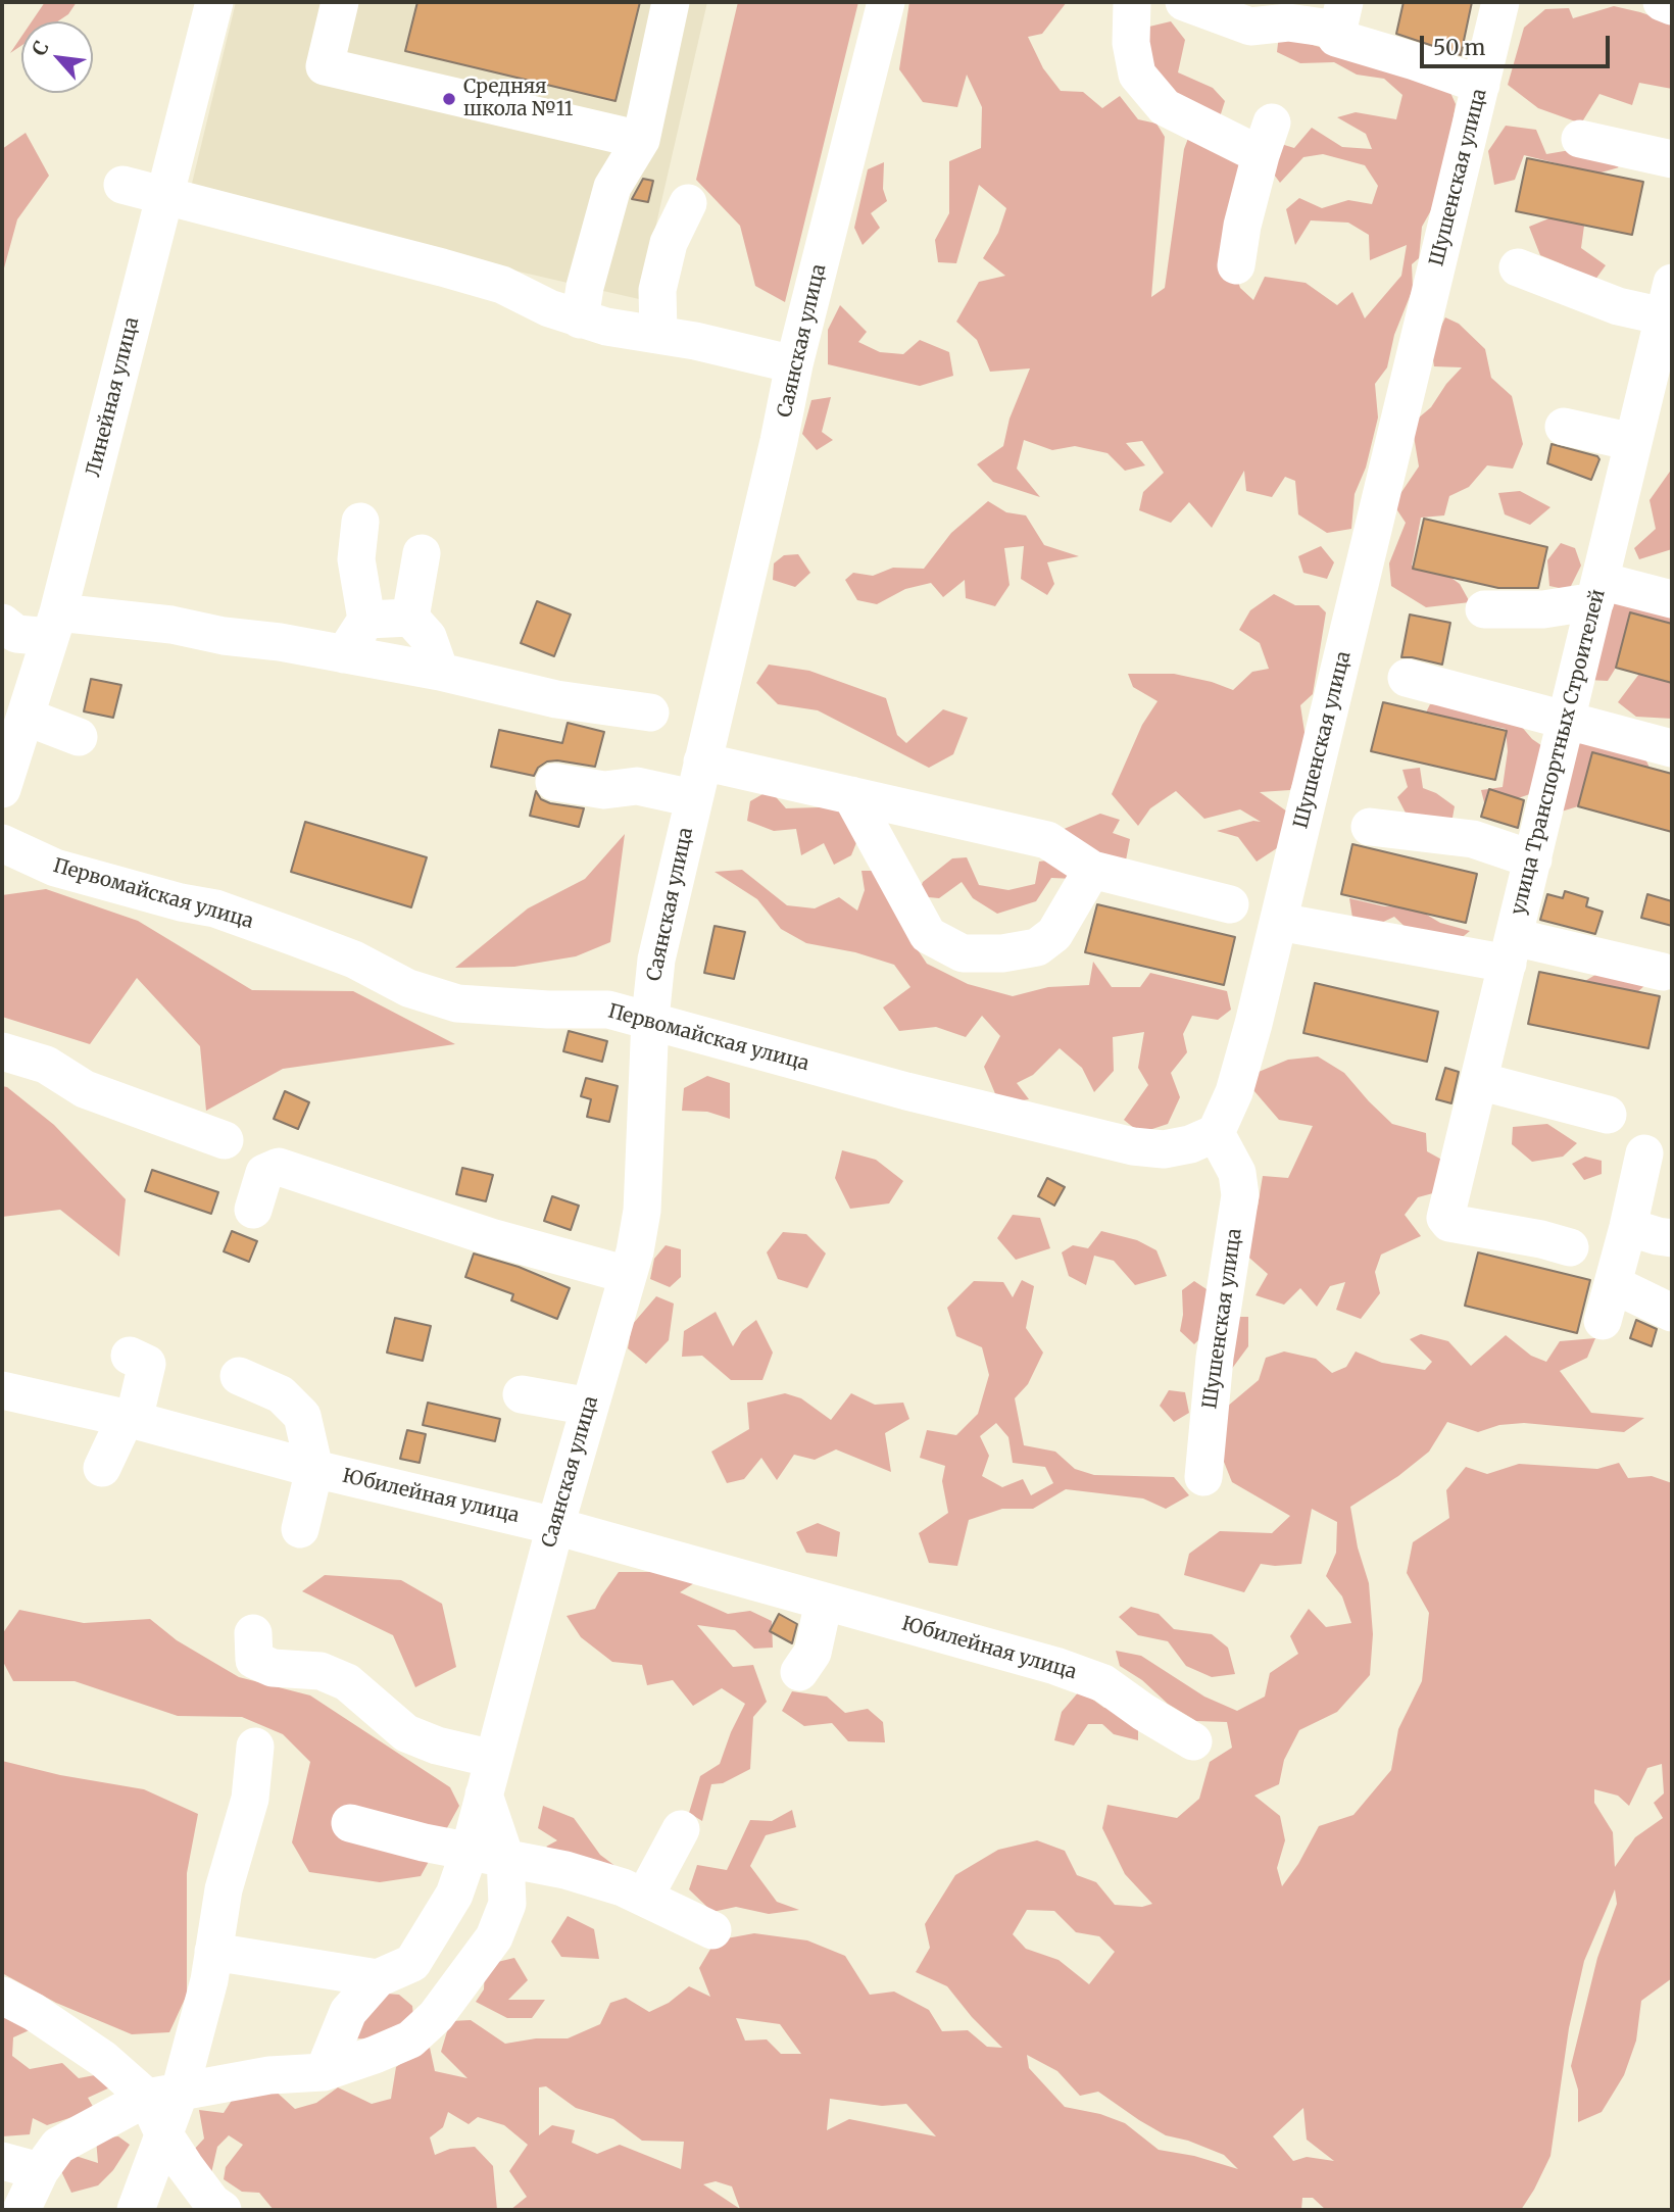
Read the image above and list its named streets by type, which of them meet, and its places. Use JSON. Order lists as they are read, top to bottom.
{
  "streets": {
    "street": [
      "Шушенская улица",
      "Саянская улица",
      "Линейная улица",
      "улица Транспортных Строителей",
      "Первомайская улица",
      "Юбилейная улица"
    ]
  },
  "crossings": [
    ["Шушенская улица", "Первомайская улица"],
    ["Саянская улица", "Первомайская улица"],
    ["Саянская улица", "Юбилейная улица"]
  ],
  "places": ["Средняя школа №11"],
  "scale_bar": "50 m",
  "north": "top left"
}
